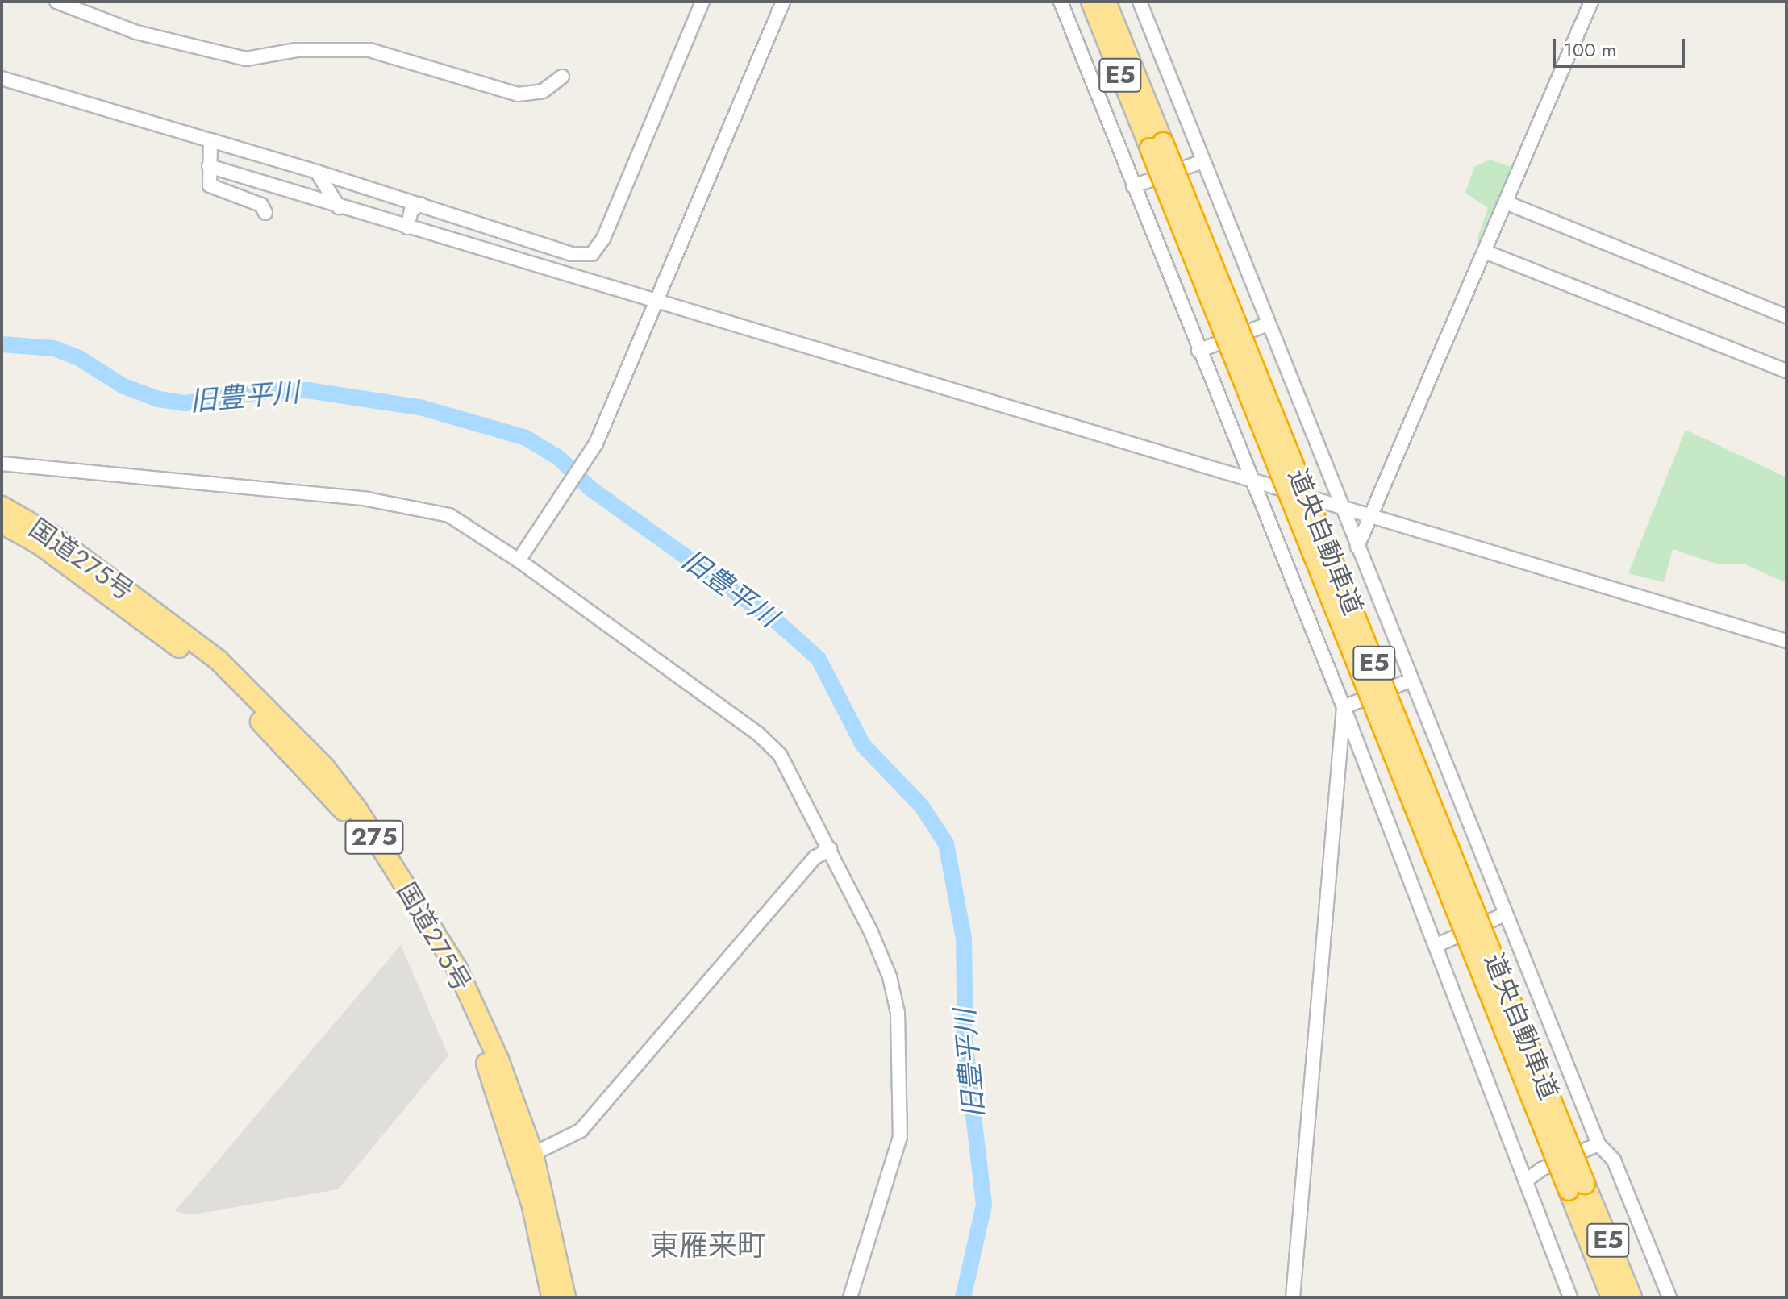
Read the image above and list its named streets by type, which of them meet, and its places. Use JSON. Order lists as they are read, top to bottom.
{
  "streets": {
    "highway": [
      "E5",
      "道央自動車道",
      "国道275号",
      "275"
    ]
  },
  "districts": ["東雁来町"],
  "water": ["旧豊平川"],
  "scale_bar": "100 m"
}
